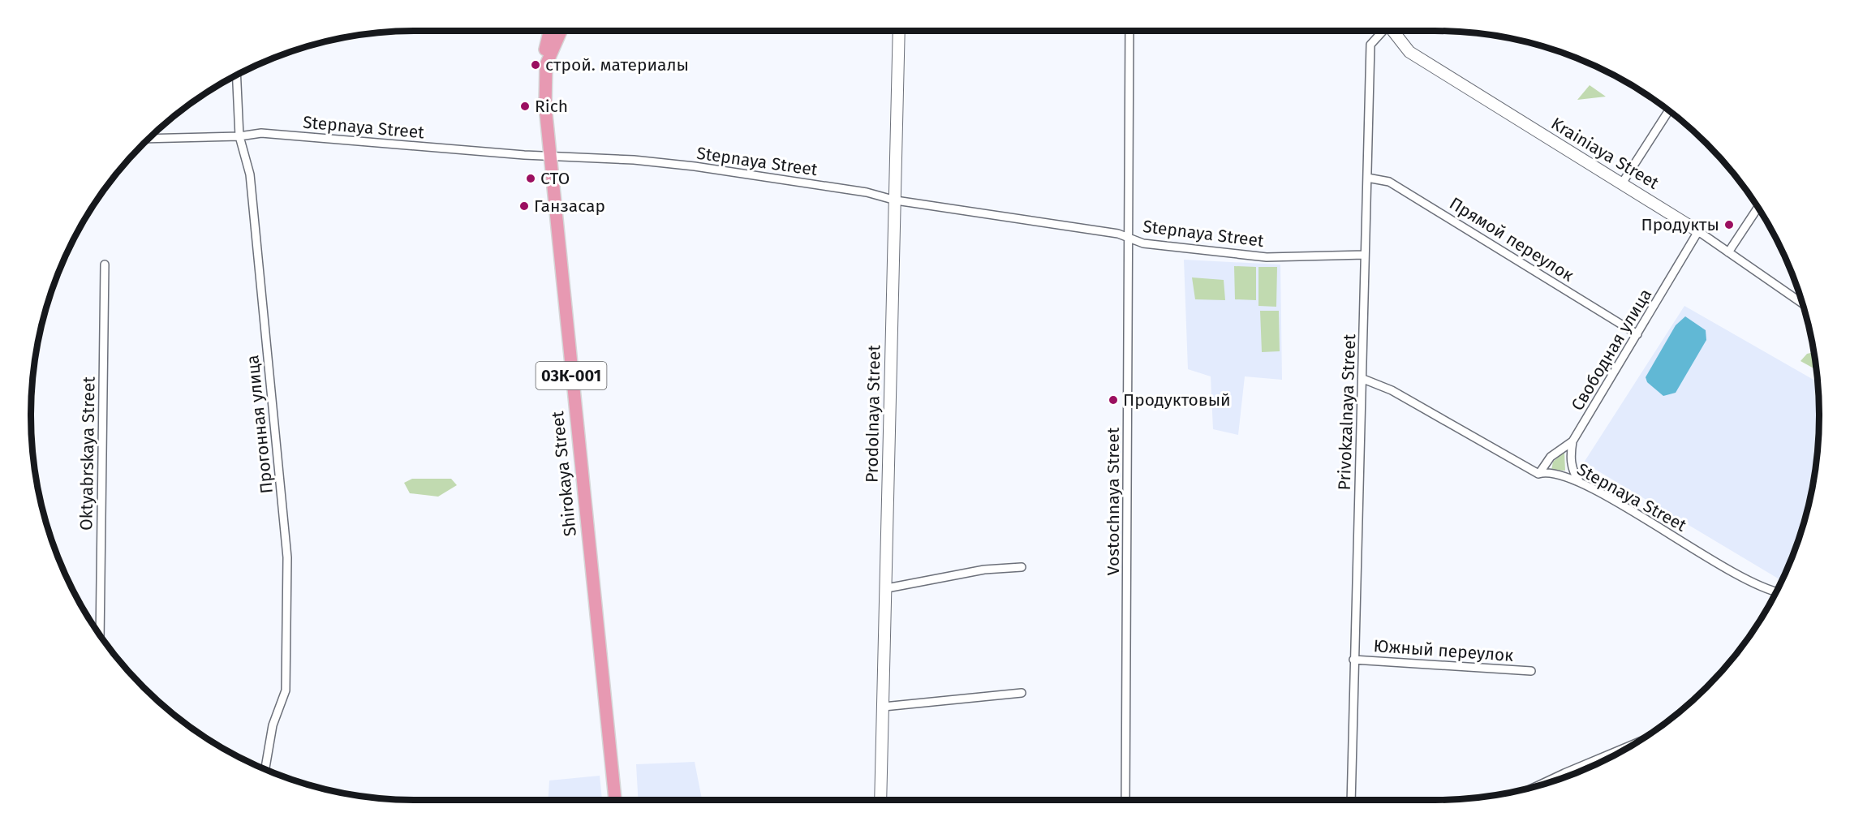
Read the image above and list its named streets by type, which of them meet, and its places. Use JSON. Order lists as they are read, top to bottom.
{
  "streets": {
    "main road": ["03К-001", "Shirokaya Street"],
    "street": [
      "Stepnaya Street",
      "Krainiaya Street",
      "Прямой переулок",
      "Свободная улица",
      "Privokzalnaya Street",
      "Prodolnaya Street",
      "Прогонная улица",
      "Oktyabrskaya Street",
      "Vostochnaya Street",
      "Южный переулок"
    ]
  },
  "crossings": [
    ["Stepnaya Street", "Свободная улица"],
    ["Stepnaya Street", "Privokzalnaya Street"],
    ["Stepnaya Street", "Prodolnaya Street"],
    ["Stepnaya Street", "Прогонная улица"],
    ["Stepnaya Street", "Shirokaya Street"],
    ["Stepnaya Street", "Vostochnaya Street"],
    ["Krainiaya Street", "Свободная улица"],
    ["Прямой переулок", "Свободная улица"],
    ["Прямой переулок", "Privokzalnaya Street"],
    ["03К-001", "Shirokaya Street"],
    ["Privokzalnaya Street", "Южный переулок"]
  ],
  "places": [
    "строй. материалы",
    "Rich",
    "СТО",
    "Ганзасар",
    "Продукты",
    "Продуктовый"
  ]
}
